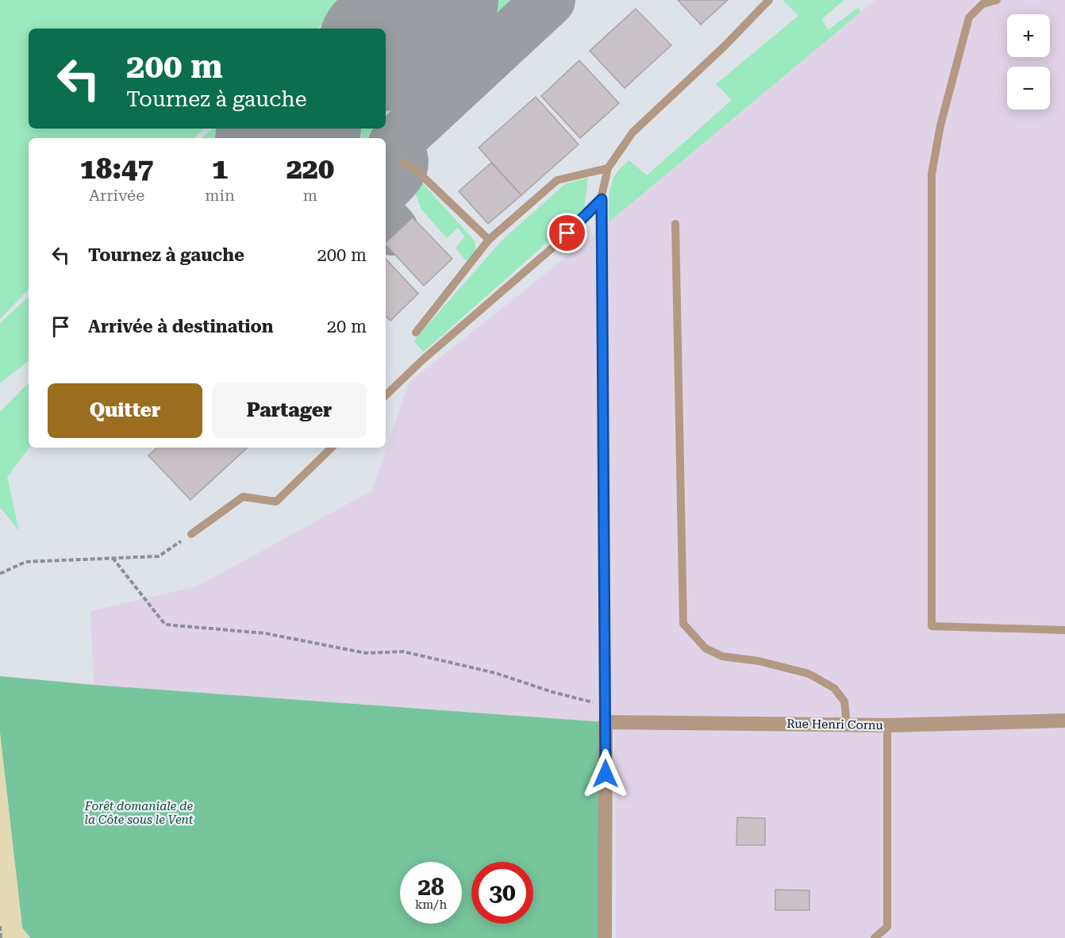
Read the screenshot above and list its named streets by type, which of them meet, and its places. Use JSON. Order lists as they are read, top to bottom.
{
  "streets": {
    "street": ["Rue Henri Cornu"]
  },
  "parks": ["Forêt domaniale de la Côte sous le Vent"],
  "page": {
    "map_buttons": ["+", "−"],
    "turn": ["200 m", "Tournez à gauche"],
    "eta": [
      "18:47",
      "Arrivée",
      "1",
      "min",
      "220",
      "m"
    ],
    "list": [
      {
        "name": "Tournez à gauche",
        "value": "200 m"
      },
      {
        "name": "Arrivée à destination",
        "value": "20 m"
      }
    ],
    "buttons": ["Quitter", "Partager"],
    "speed": "28 km/h",
    "limit": "30"
  }
}
